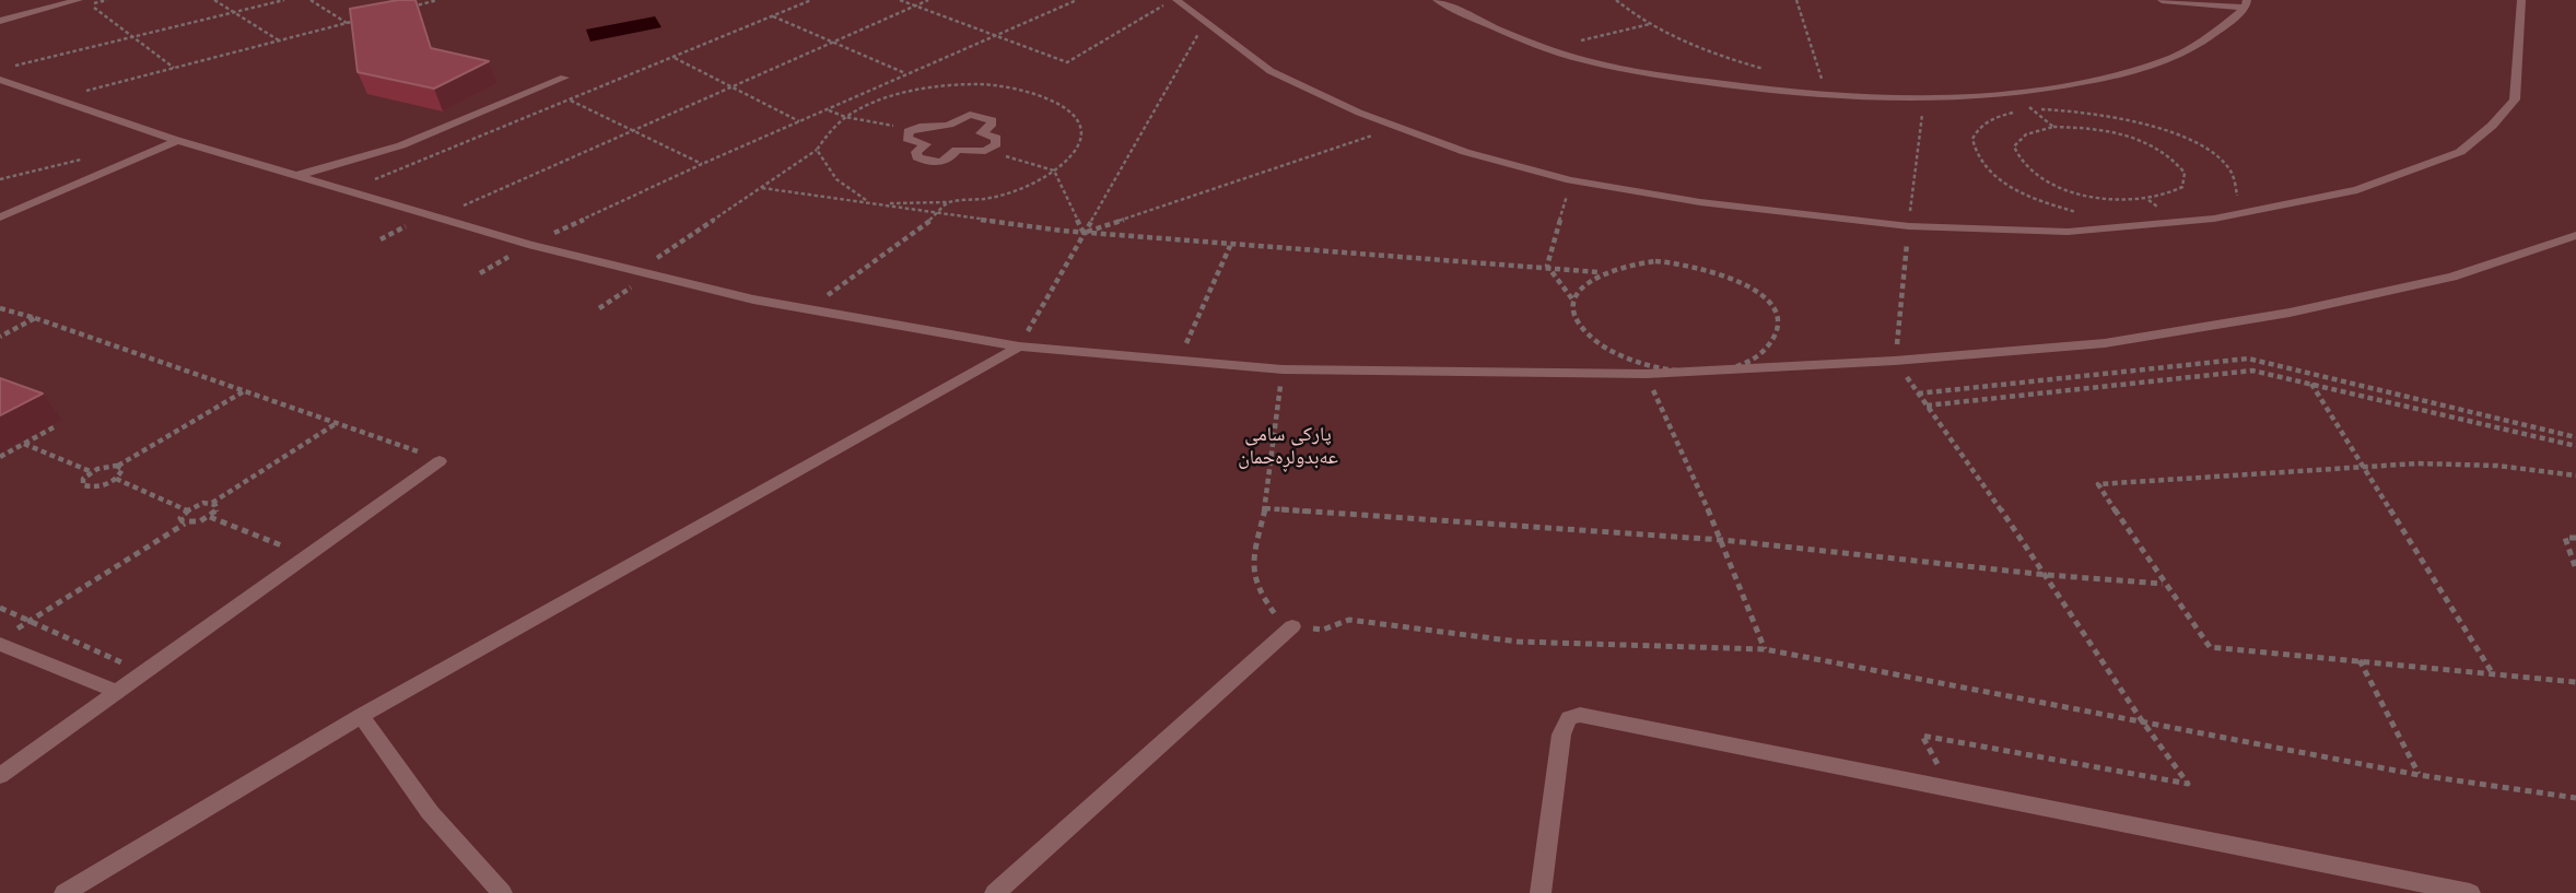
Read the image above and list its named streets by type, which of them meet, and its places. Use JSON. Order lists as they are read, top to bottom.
{
  "parks": ["پارکی سامی عەبدولڕەحمان"]
}
